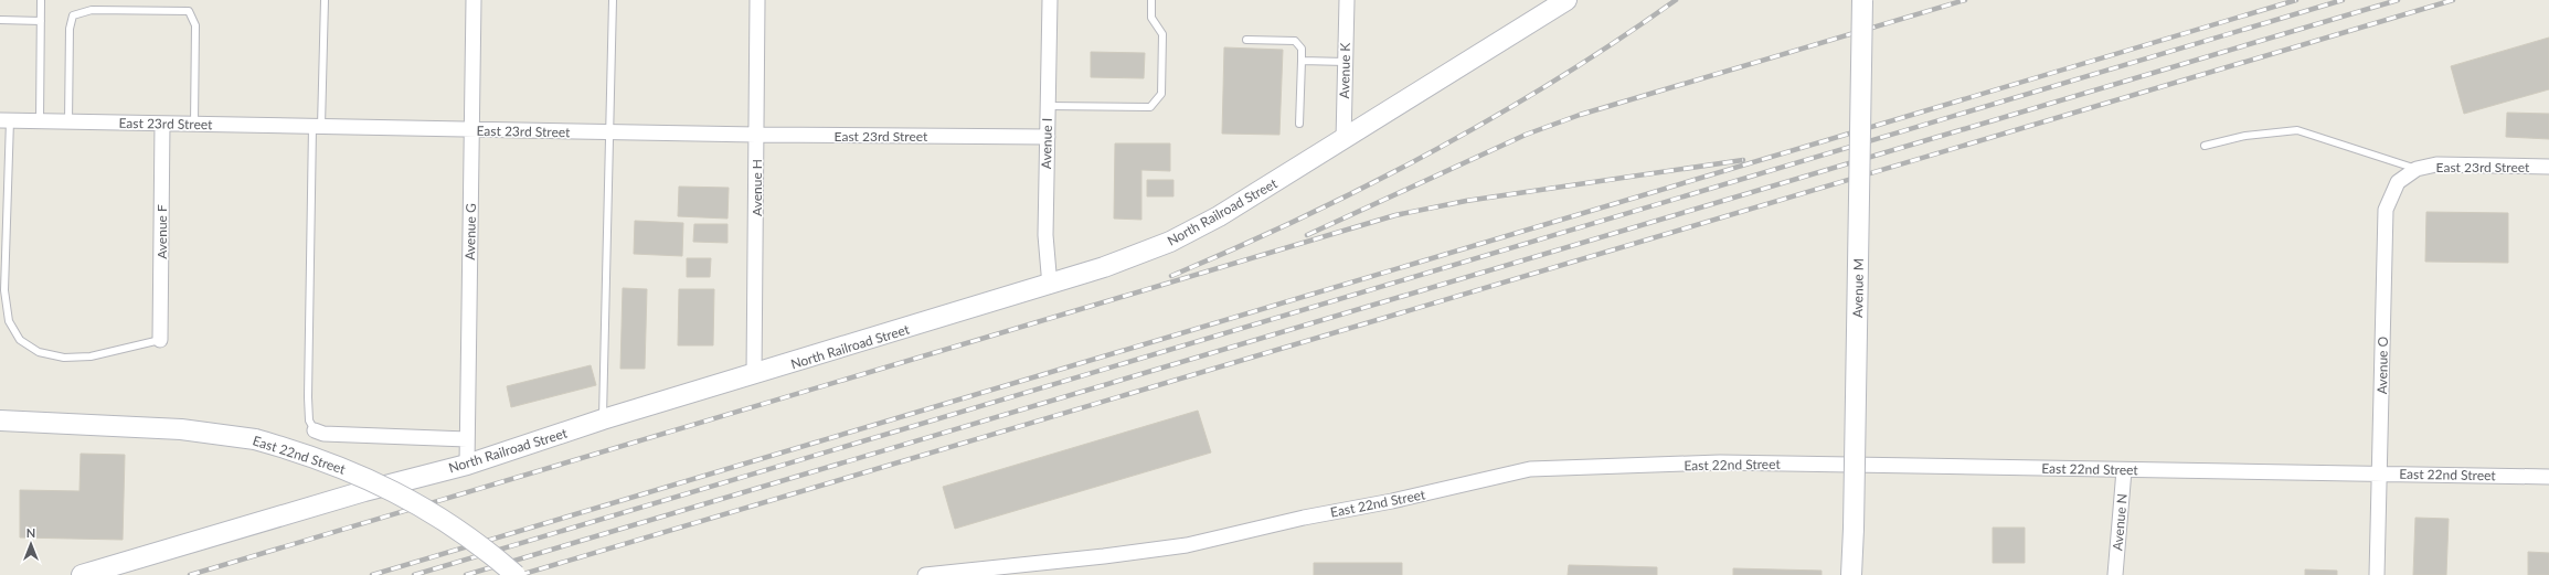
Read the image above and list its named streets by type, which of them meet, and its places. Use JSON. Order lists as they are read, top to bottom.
{
  "streets": {
    "main road": ["North Railroad Street", "Avenue M", "East 22nd Street"],
    "street": [
      "Avenue K",
      "East 23rd Street",
      "Avenue I",
      "Avenue H",
      "Avenue F",
      "Avenue G",
      "Avenue O",
      "Avenue N"
    ]
  },
  "crossings": [
    ["Avenue K", "North Railroad Street"],
    ["East 23rd Street", "Avenue I"],
    ["East 23rd Street", "Avenue H"],
    ["East 23rd Street", "Avenue F"],
    ["East 23rd Street", "Avenue G"],
    ["East 23rd Street", "Avenue O"],
    ["Avenue I", "North Railroad Street"],
    ["Avenue H", "North Railroad Street"],
    ["North Railroad Street", "Avenue G"],
    ["Avenue G", "East 22nd Street"],
    ["Avenue O", "East 22nd Street"],
    ["East 22nd Street", "Avenue N"]
  ],
  "north": "top"
}
